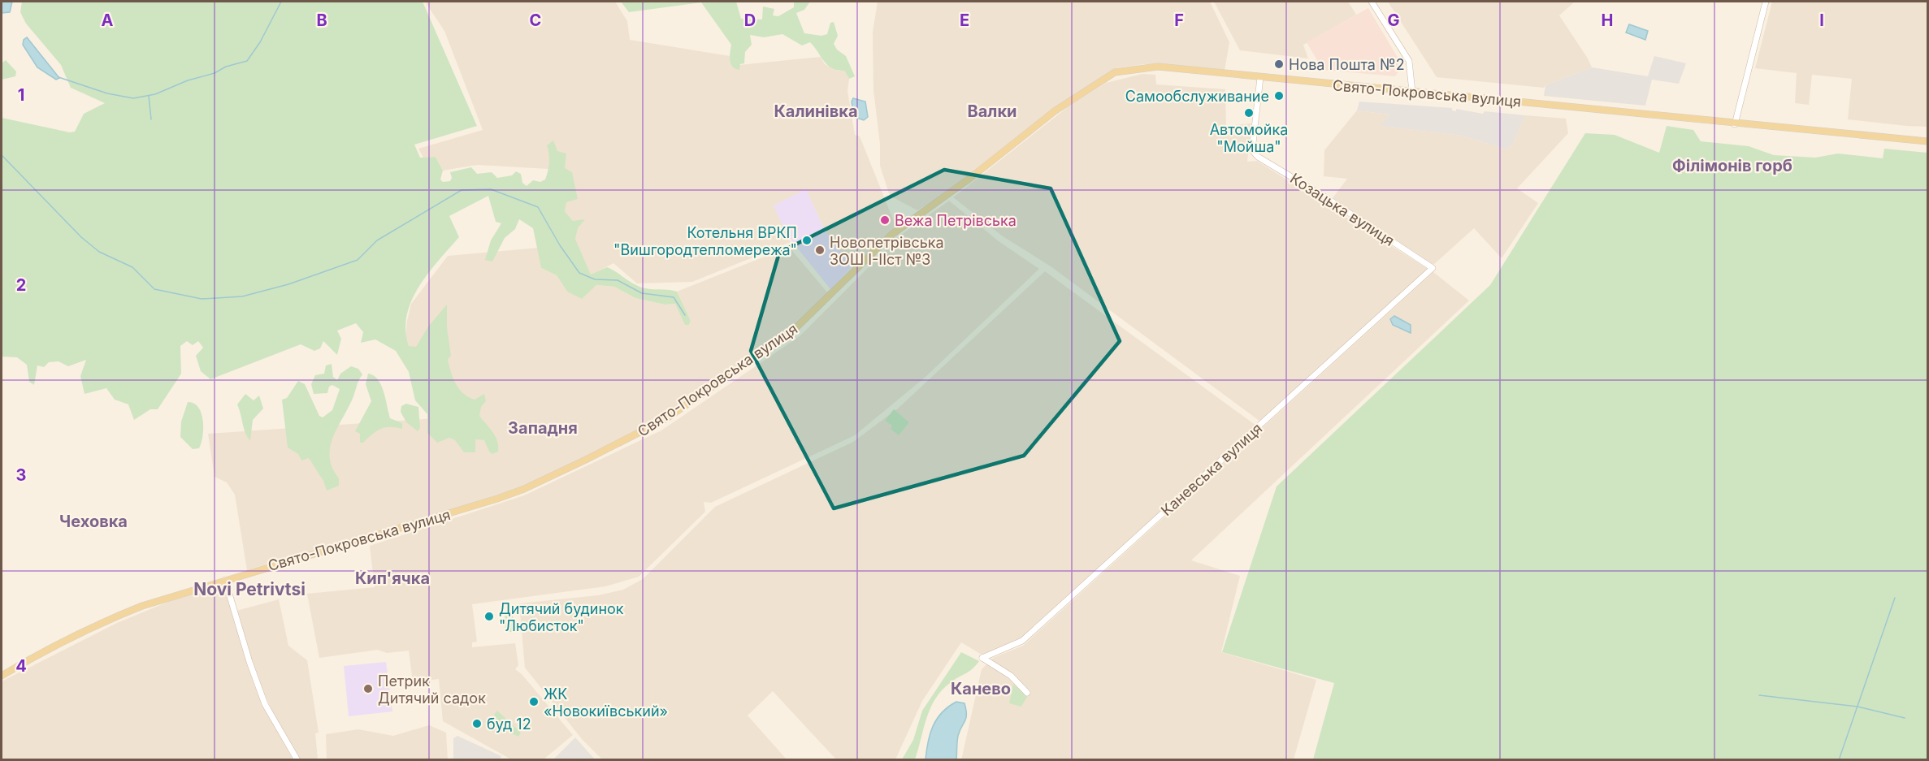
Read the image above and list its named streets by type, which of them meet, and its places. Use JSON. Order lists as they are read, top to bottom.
{
  "streets": {
    "main road": ["Свято-Покровська вулиця"],
    "street": ["Козацька вулиця", "Каневська вулиця"]
  },
  "crossings": [
    ["Свято-Покровська вулиця", "Козацька вулиця"],
    ["Козацька вулиця", "Каневська вулиця"]
  ],
  "districts": [
    "Калинівка",
    "Валки",
    "Філімонів горб",
    "Западня",
    "Чеховка",
    "Кип'ячка",
    "Novi Petrivtsi",
    "Канево"
  ],
  "places": [
    "Нова Пошта №2",
    "Самообслуживание",
    "Автомойка \"Мойша\"",
    "Вежа Петрівська",
    "Котельня ВРКП \"Вишгородтепломережа\"",
    "Новопетрівська ЗОШ I-IIст №3",
    "Дитячий будинок \"Любисток\"",
    "Петрик Дитячий садок",
    "ЖК «Новокиївський»",
    "буд 12"
  ],
  "grid": {
    "columns": [
      "A",
      "B",
      "C",
      "D",
      "E",
      "F",
      "G",
      "H",
      "I"
    ],
    "rows": [
      "1",
      "2",
      "3",
      "4"
    ]
  }
}
